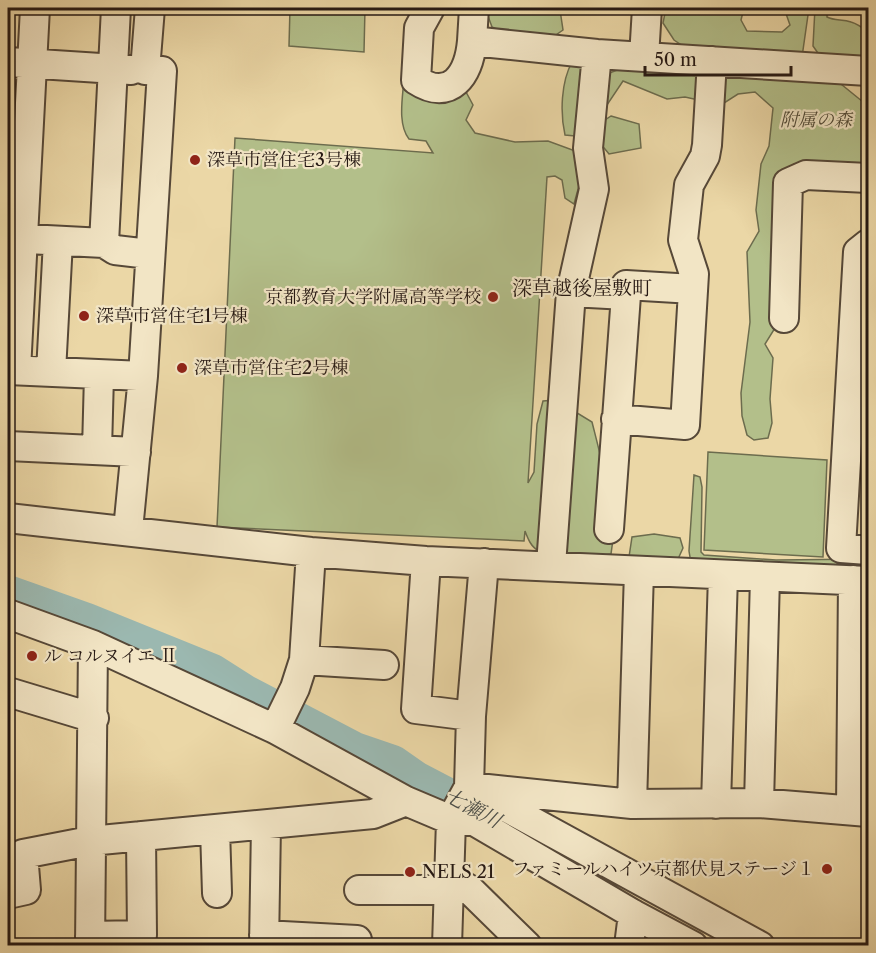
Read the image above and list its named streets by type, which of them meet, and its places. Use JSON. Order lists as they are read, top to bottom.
{
  "districts": ["深草越後屋敷町"],
  "water": ["七瀬川"],
  "parks": ["附属の森"],
  "places": [
    "深草市営住宅3号棟",
    "京都教育大学附属高等学校",
    "深草市営住宅1号棟",
    "深草市営住宅2号棟",
    "ル コルヌイエ Ⅱ",
    "ファミールハイツ京都伏見ステージ１",
    "NELS 21"
  ],
  "scale_bar": "50 m"
}
